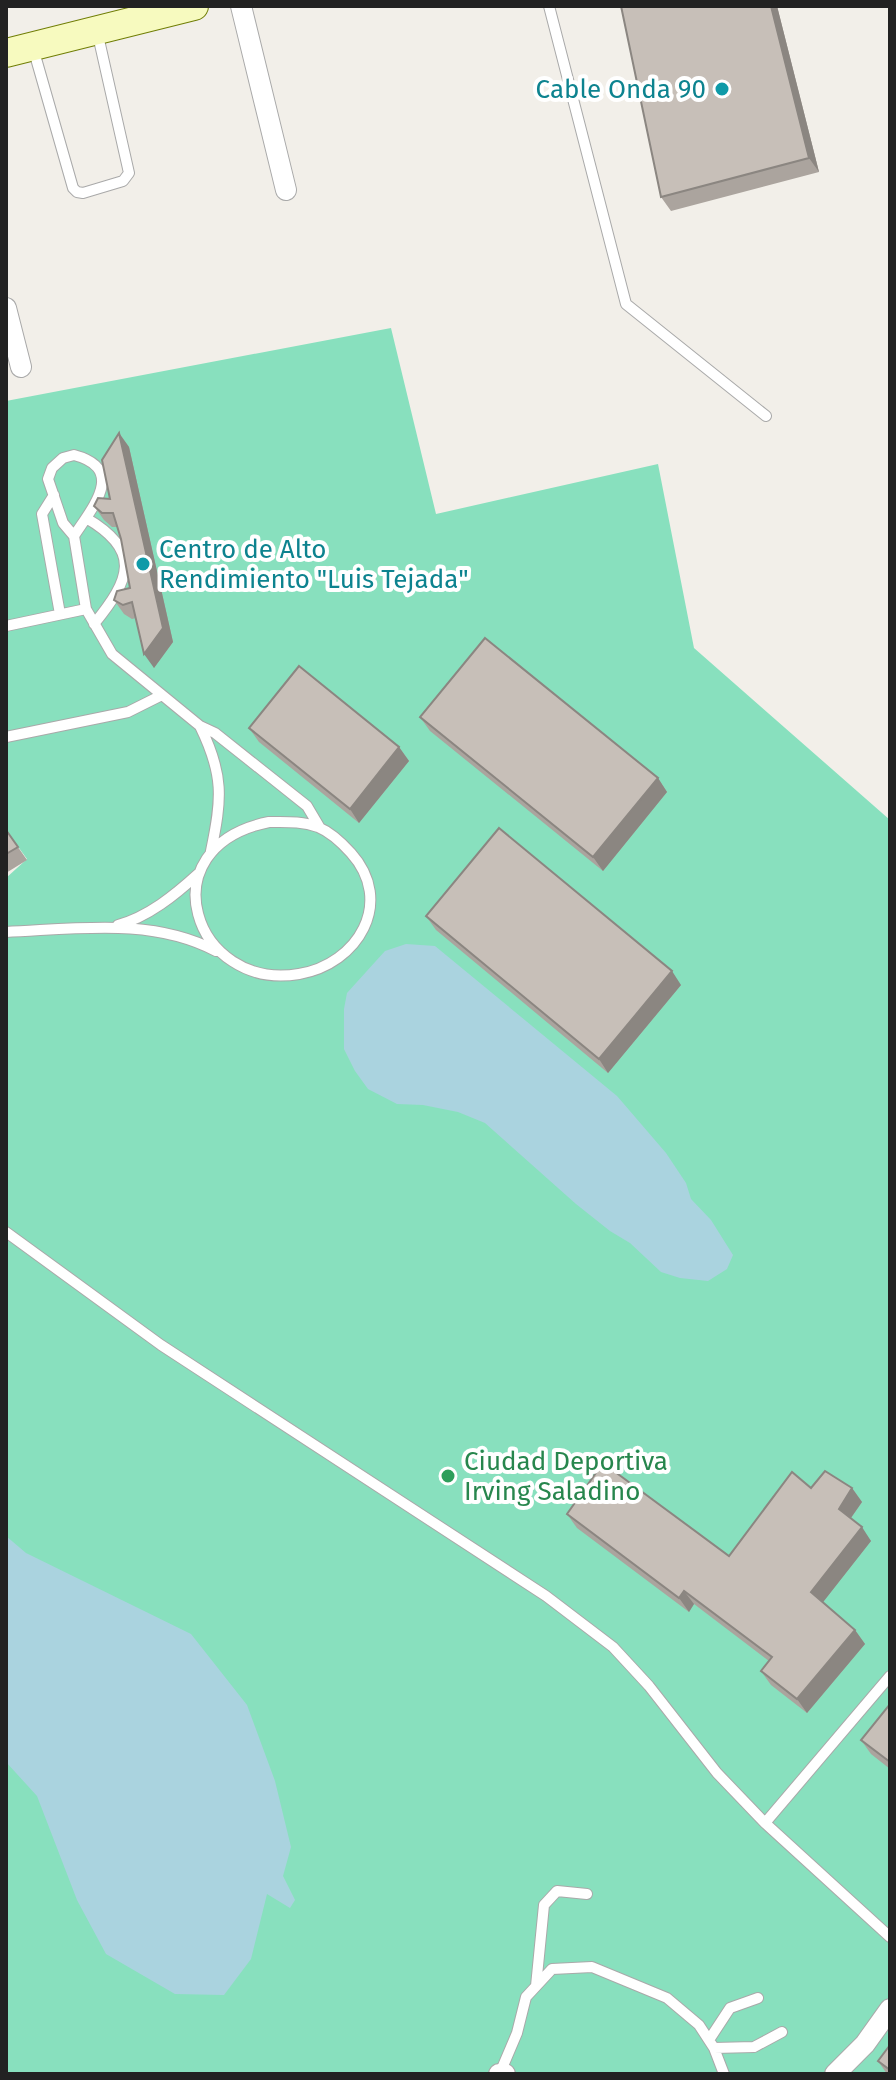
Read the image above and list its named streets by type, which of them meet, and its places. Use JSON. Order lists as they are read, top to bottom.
{
  "places": ["Cable Onda 90", "Centro de Alto Rendimiento \"Luis Tejada\"", "Ciudad Deportiva Irving Saladino"]
}
